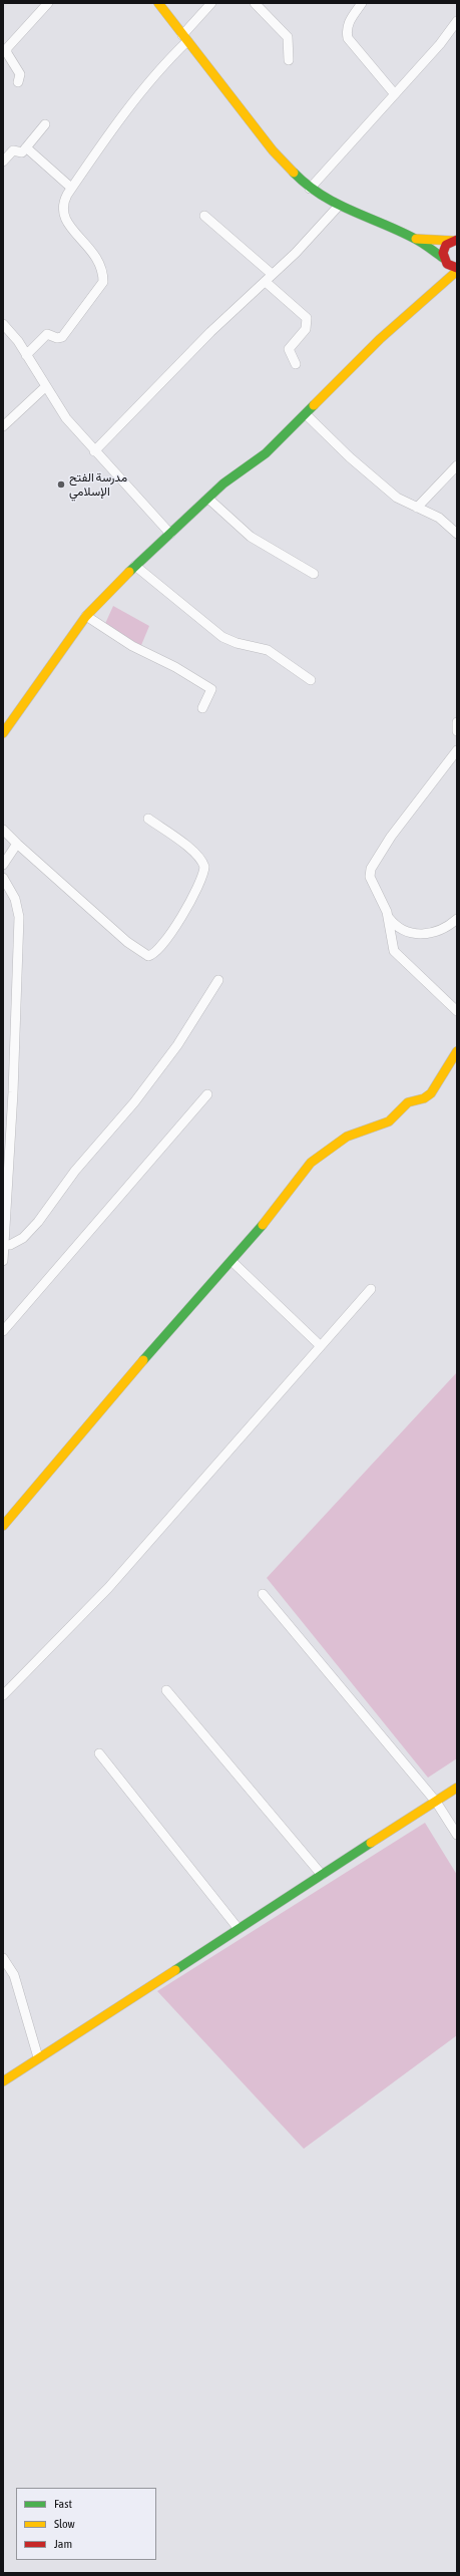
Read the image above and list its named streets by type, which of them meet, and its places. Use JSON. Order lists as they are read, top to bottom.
{
  "places": ["مدرسة الفتح الإسلامي"],
  "legend": ["Fast", "Slow", "Jam"]
}
